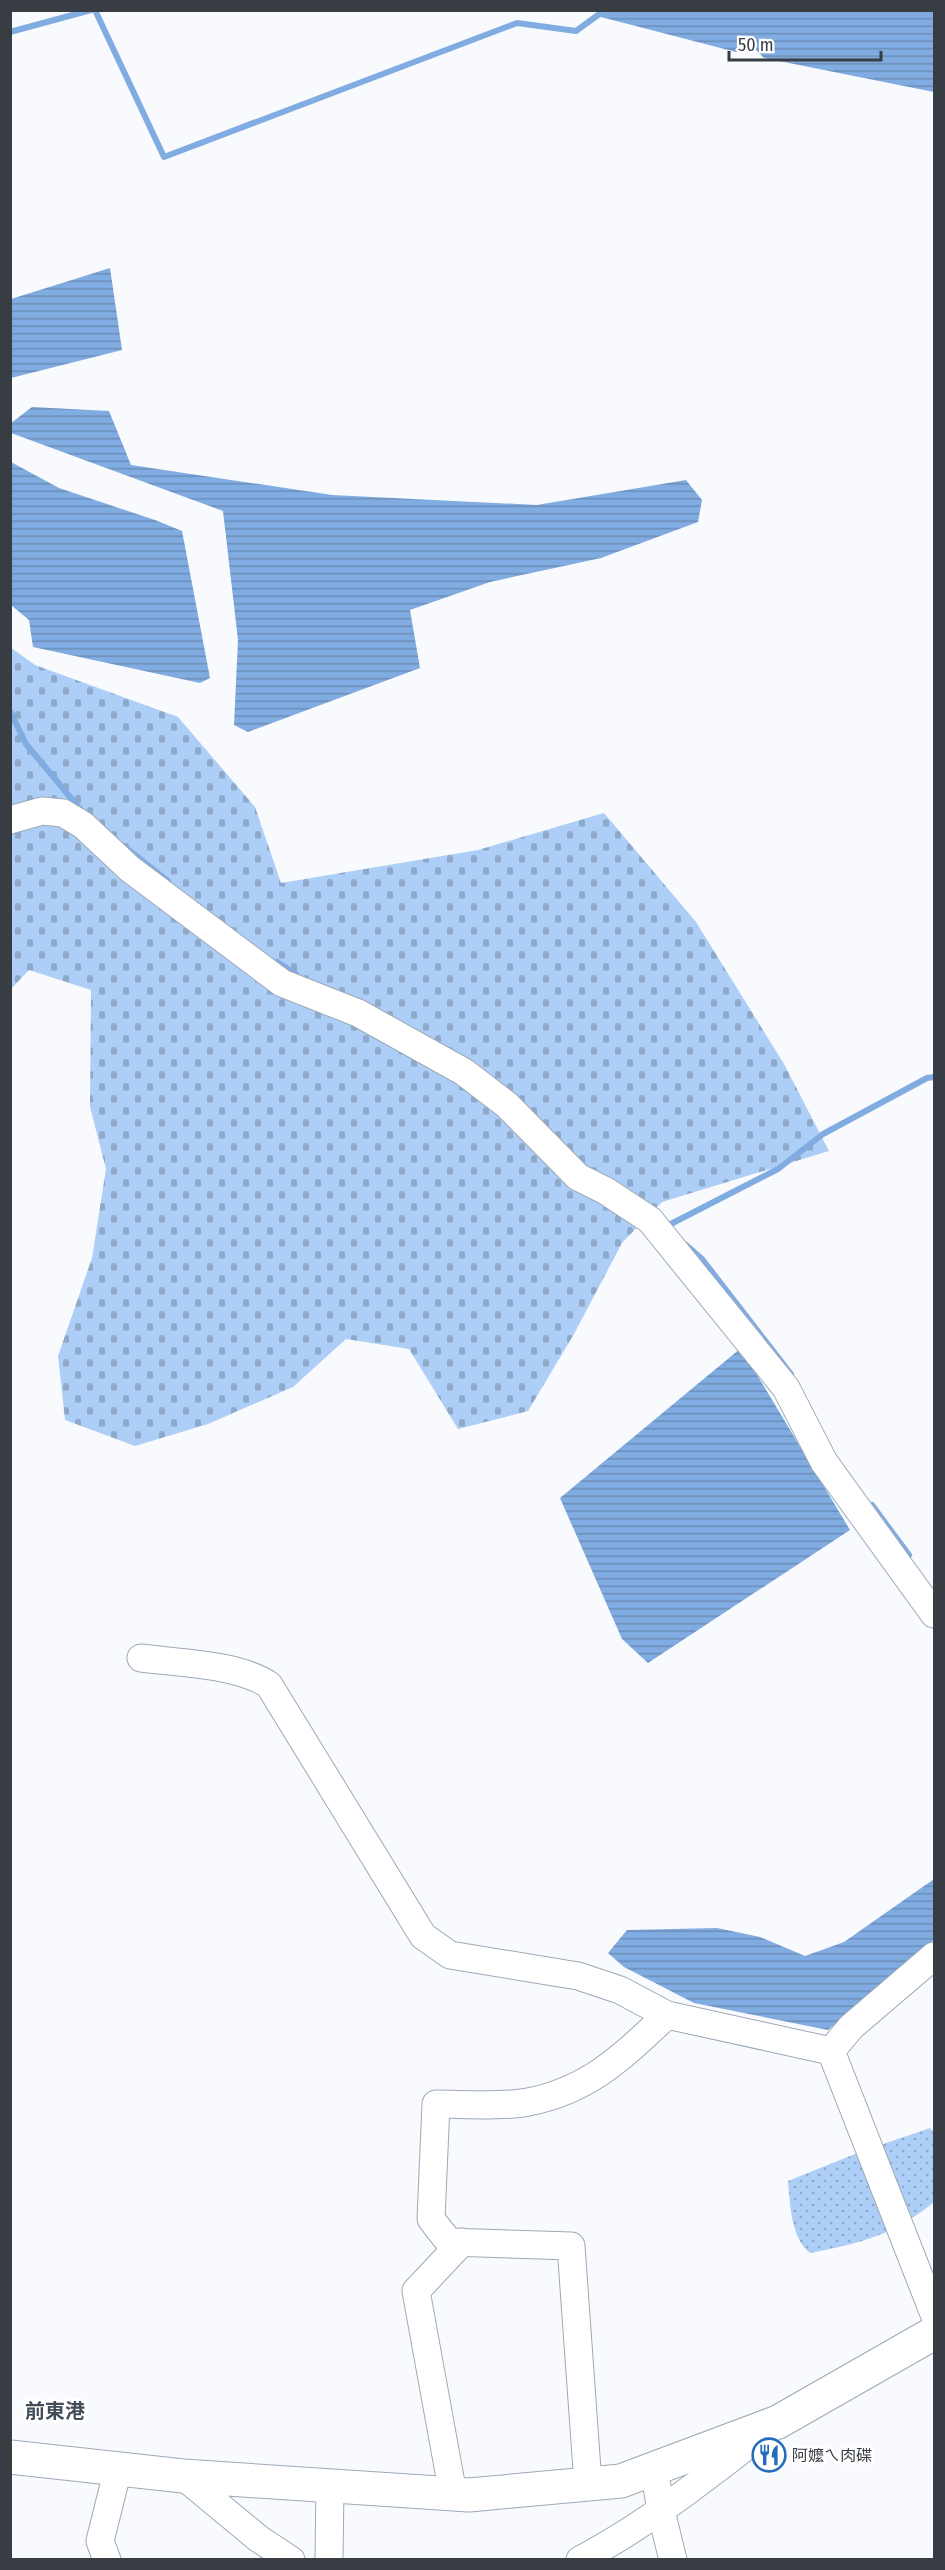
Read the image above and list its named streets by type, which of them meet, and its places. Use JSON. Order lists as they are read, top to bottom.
{
  "districts": ["前東港"],
  "places": {
    "restaurant": ["阿嬤ㄟ肉碟"]
  },
  "scale_bar": "50 m"
}
